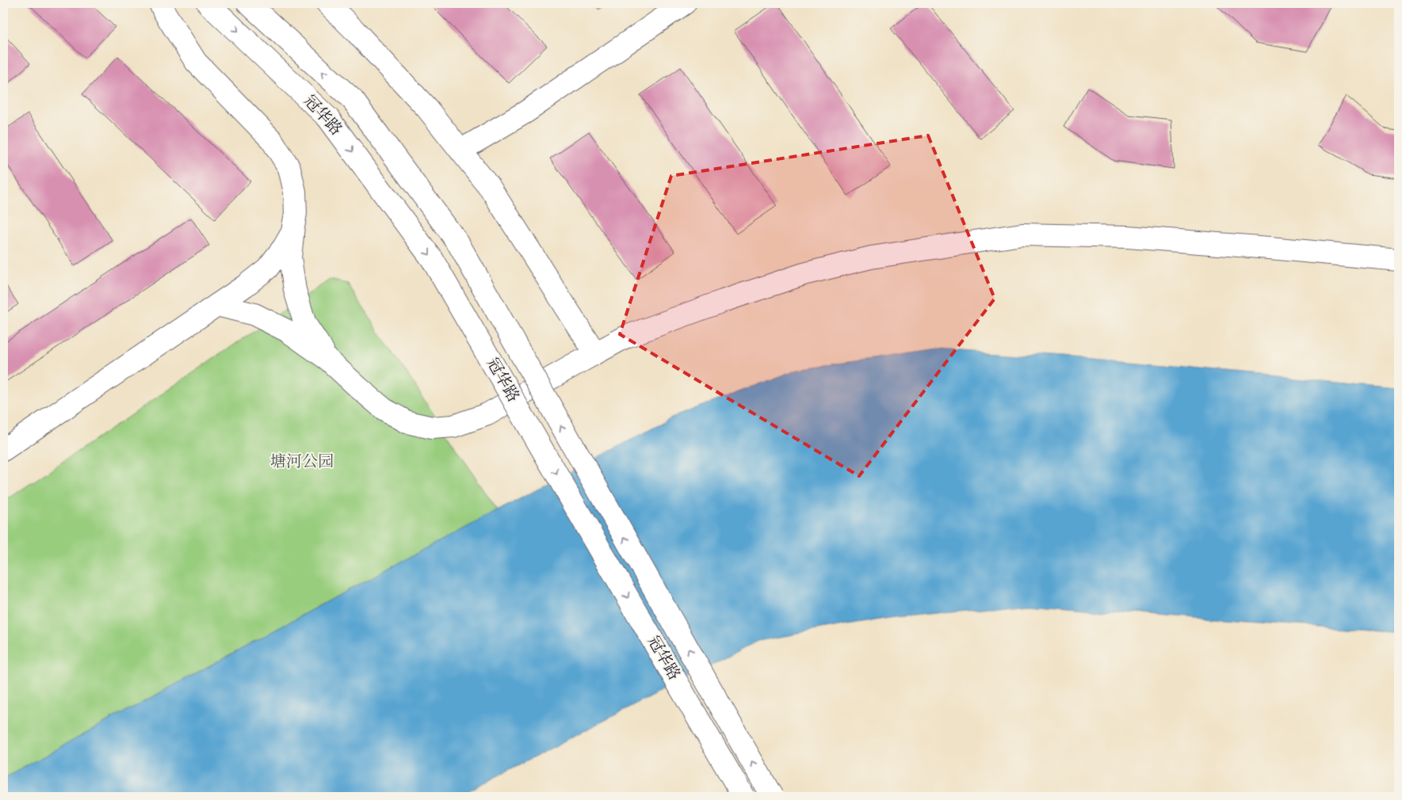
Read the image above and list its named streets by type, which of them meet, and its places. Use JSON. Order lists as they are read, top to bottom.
{
  "streets": {
    "street": ["冠华路"]
  },
  "parks": ["塘河公园"]
}
